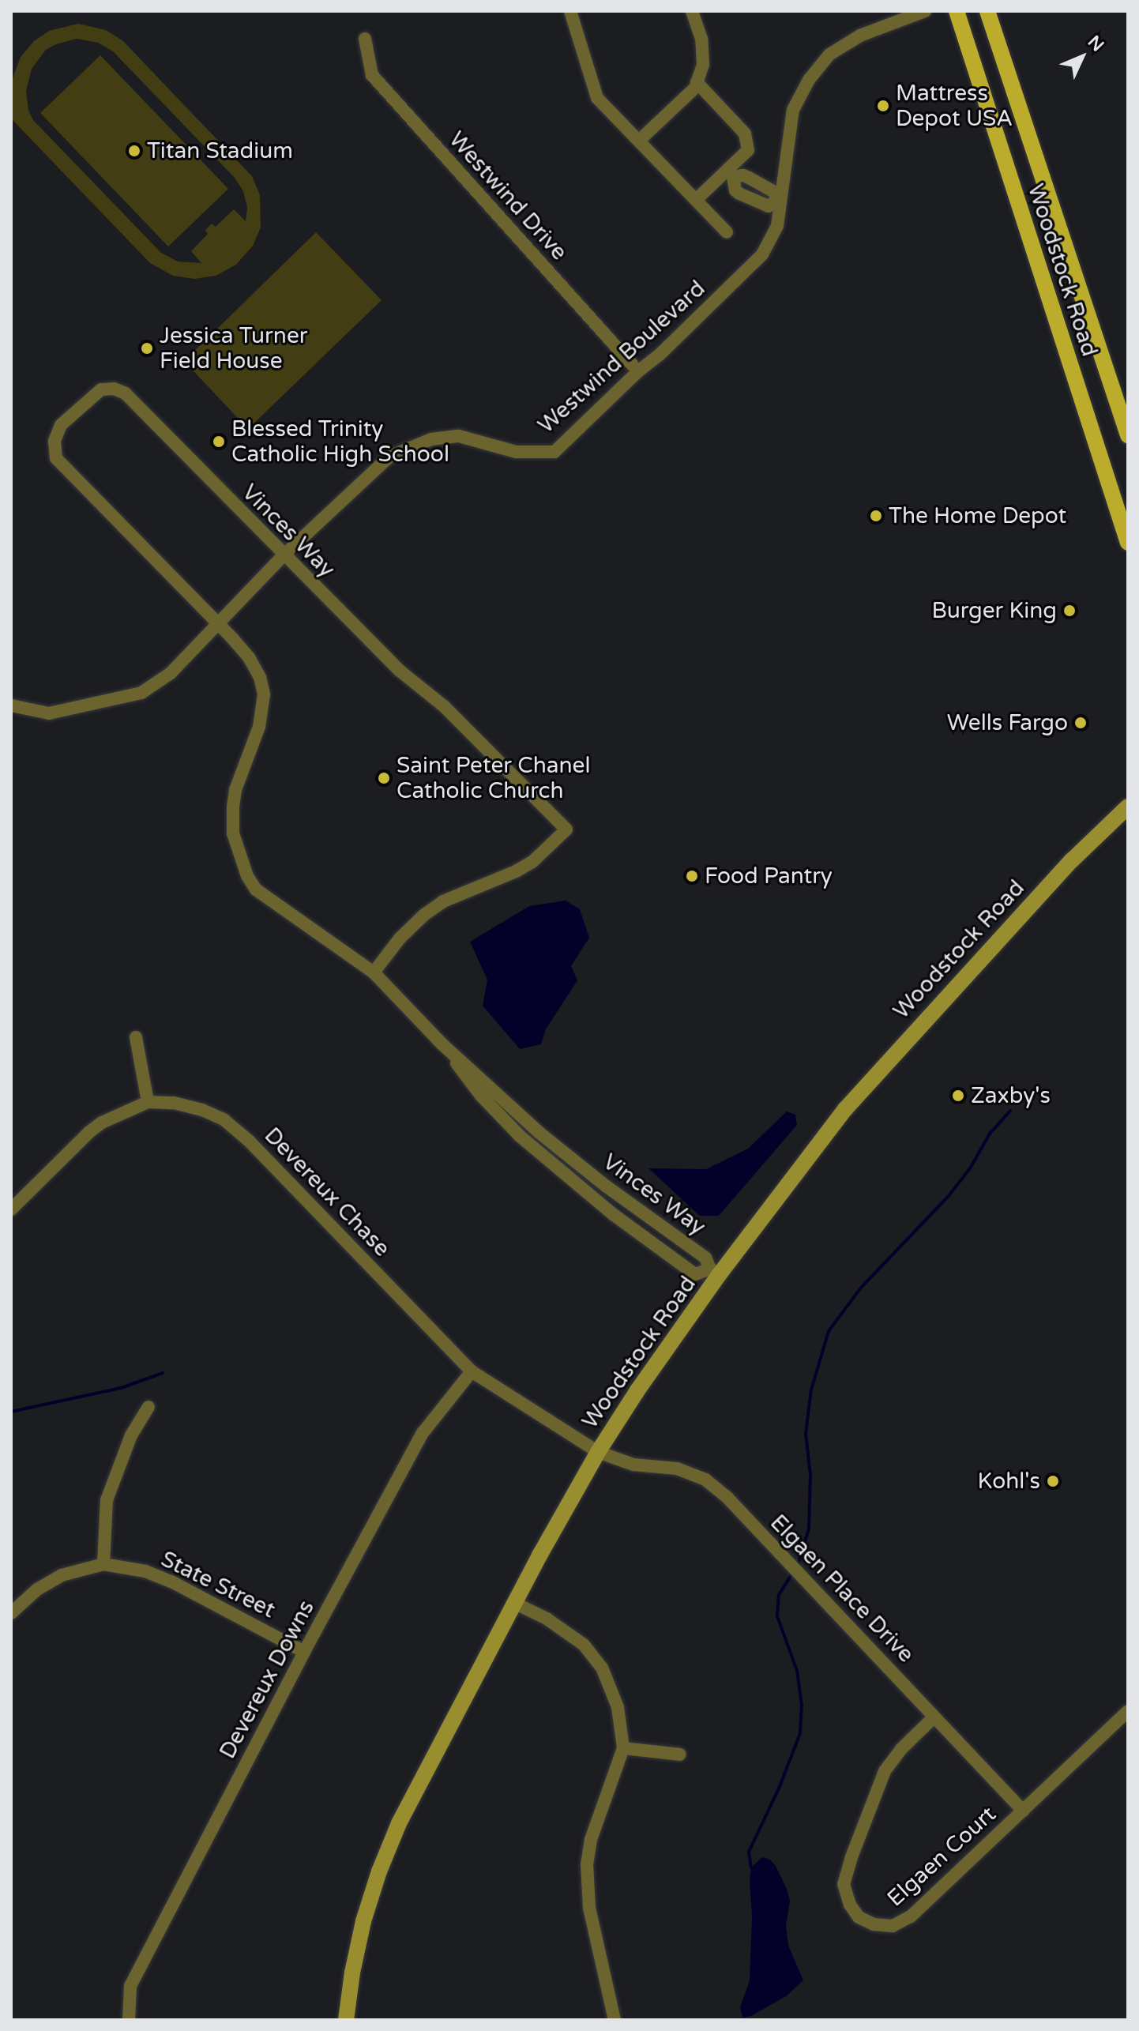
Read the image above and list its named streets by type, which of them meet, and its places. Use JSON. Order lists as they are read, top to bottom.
{
  "streets": {
    "main road": ["Woodstock Road"],
    "street": [
      "Westwind Drive",
      "Westwind Boulevard",
      "Vinces Way",
      "Devereux Chase",
      "State Street",
      "Elgaen Place Drive",
      "Devereux Downs",
      "Elgaen Court"
    ]
  },
  "crossings": [
    ["Westwind Drive", "Westwind Boulevard"],
    ["Woodstock Road", "Vinces Way"],
    ["Woodstock Road", "Devereux Chase"],
    ["Woodstock Road", "Elgaen Place Drive"],
    ["Westwind Boulevard", "Vinces Way"],
    ["Devereux Chase", "Elgaen Place Drive"],
    ["Devereux Chase", "Devereux Downs"],
    ["State Street", "Devereux Downs"],
    ["Elgaen Place Drive", "Elgaen Court"]
  ],
  "places": [
    "Mattress Depot USA",
    "Titan Stadium",
    "Jessica Turner Field House",
    "Blessed Trinity Catholic High School",
    "The Home Depot",
    "Burger King",
    "Wells Fargo",
    "Saint Peter Chanel Catholic Church",
    "Food Pantry",
    "Zaxby's",
    "Kohl's"
  ],
  "north": "top right"
}
